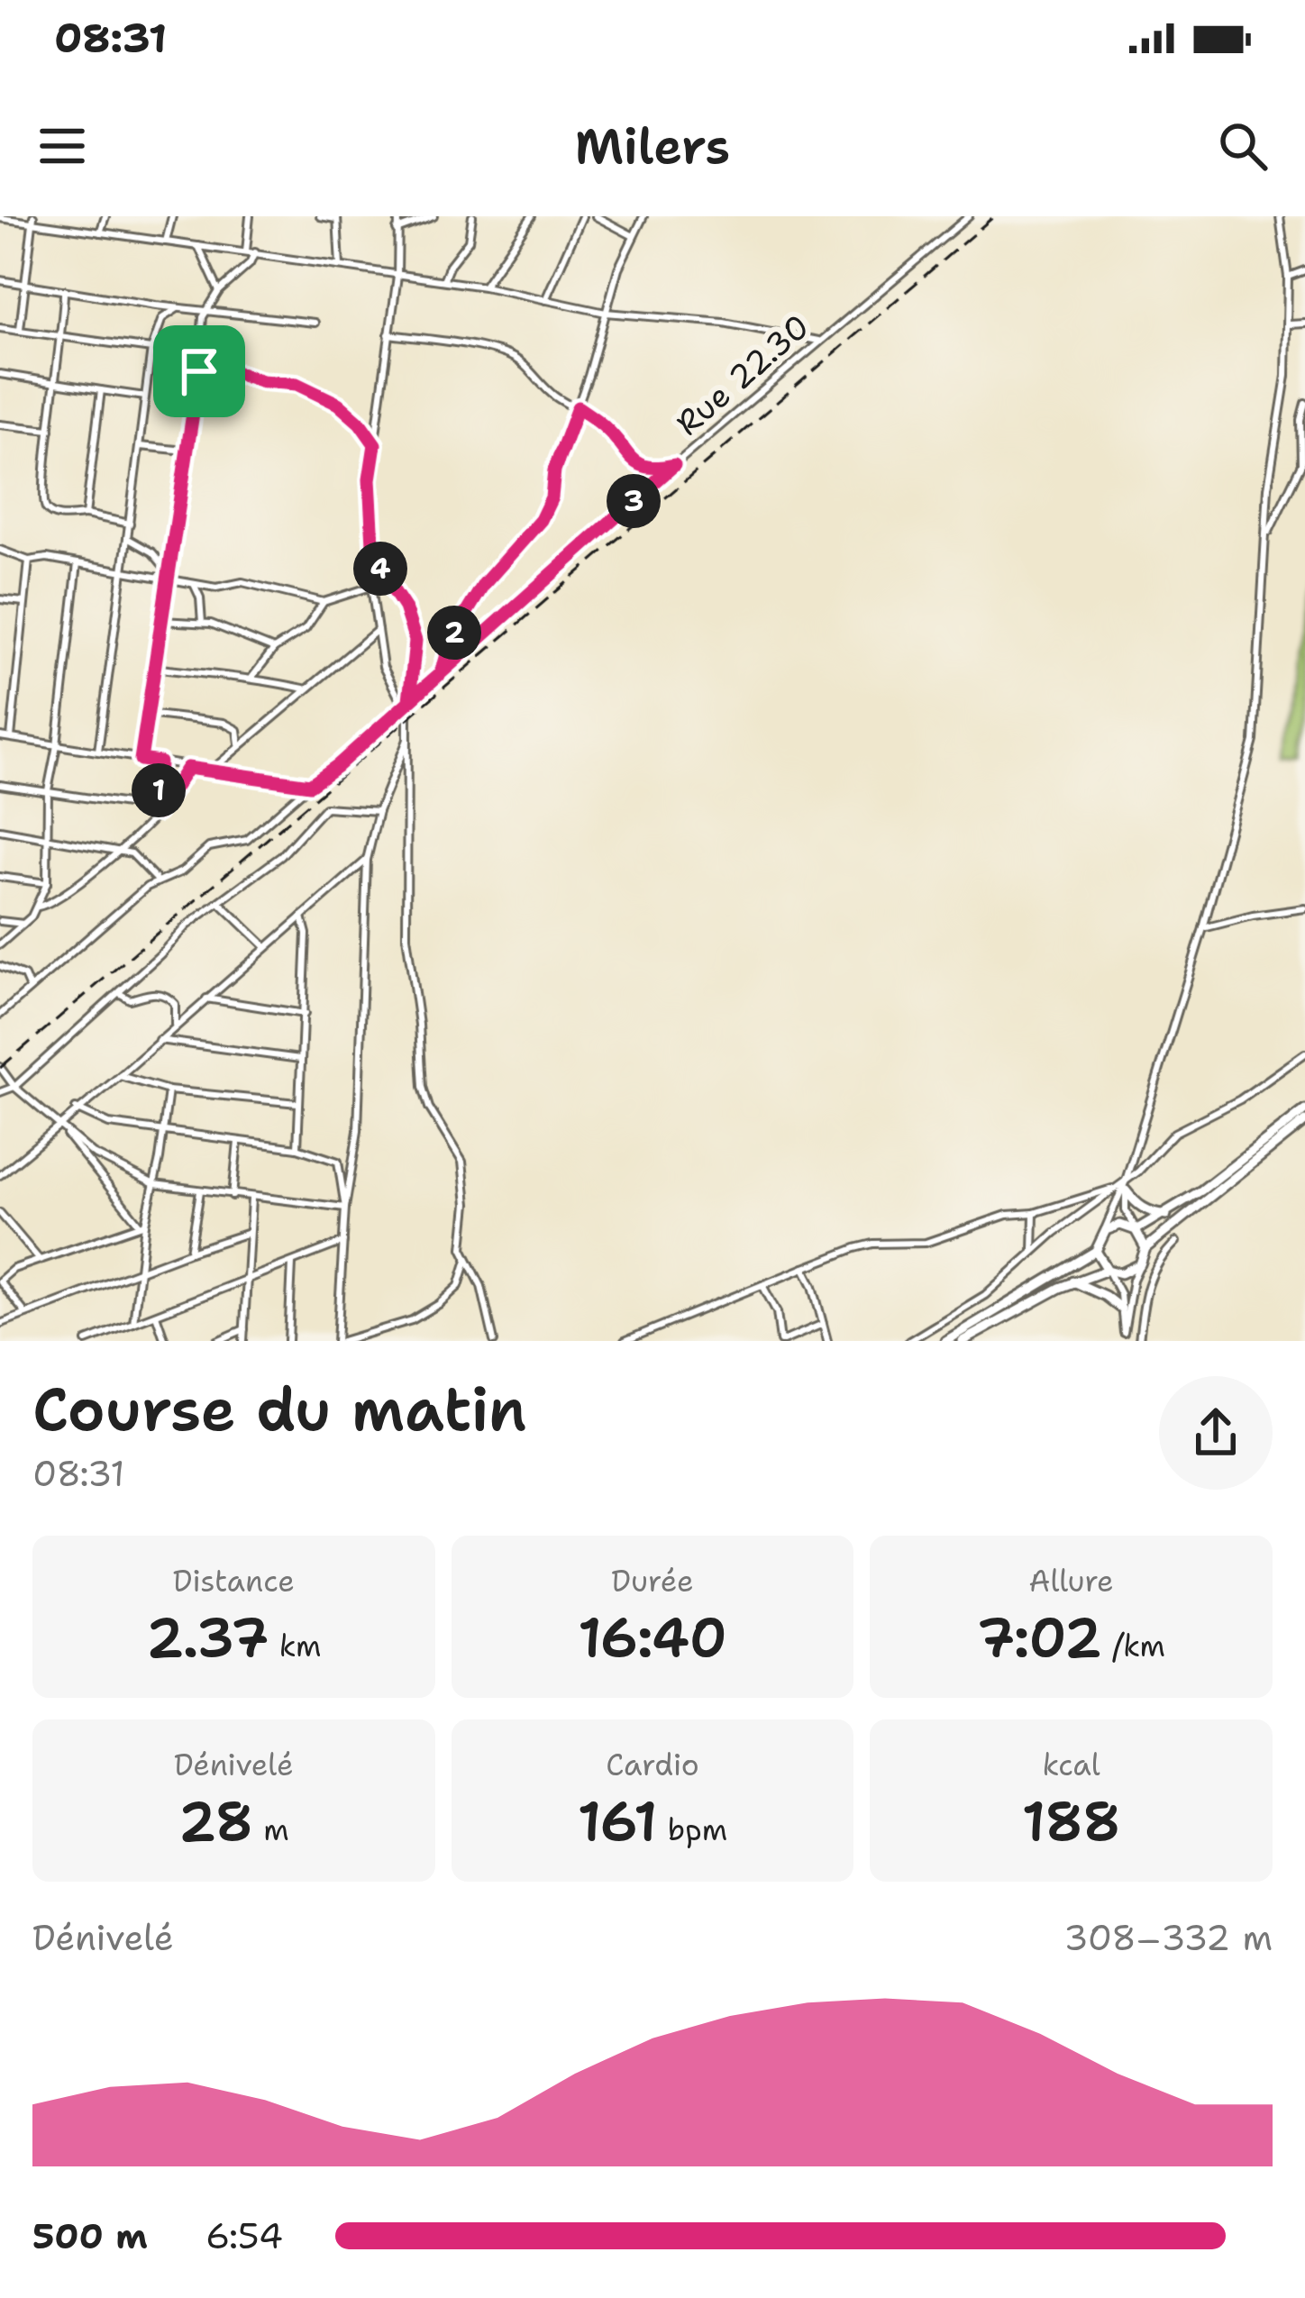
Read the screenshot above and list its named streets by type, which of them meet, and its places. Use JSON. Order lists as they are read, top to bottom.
{
  "streets": {
    "street": ["Rue 22.30"]
  },
  "page": {
    "status": "08:31",
    "header": "Milers",
    "pins": [
      "3",
      "4",
      "2",
      "1"
    ],
    "heading": ["Course du matin", "08:31"],
    "stats": [
      ["Distance", "2.37 km"],
      ["Durée", "16:40"],
      ["Allure", "7:02 /km"],
      ["Dénivelé", "28 m"],
      ["Cardio", "161 bpm"],
      ["kcal", "188"]
    ],
    "chart": ["Dénivelé", "308–332 m"],
    "list": [
      {
        "name": "500 m",
        "note": "6:54"
      }
    ]
  }
}
